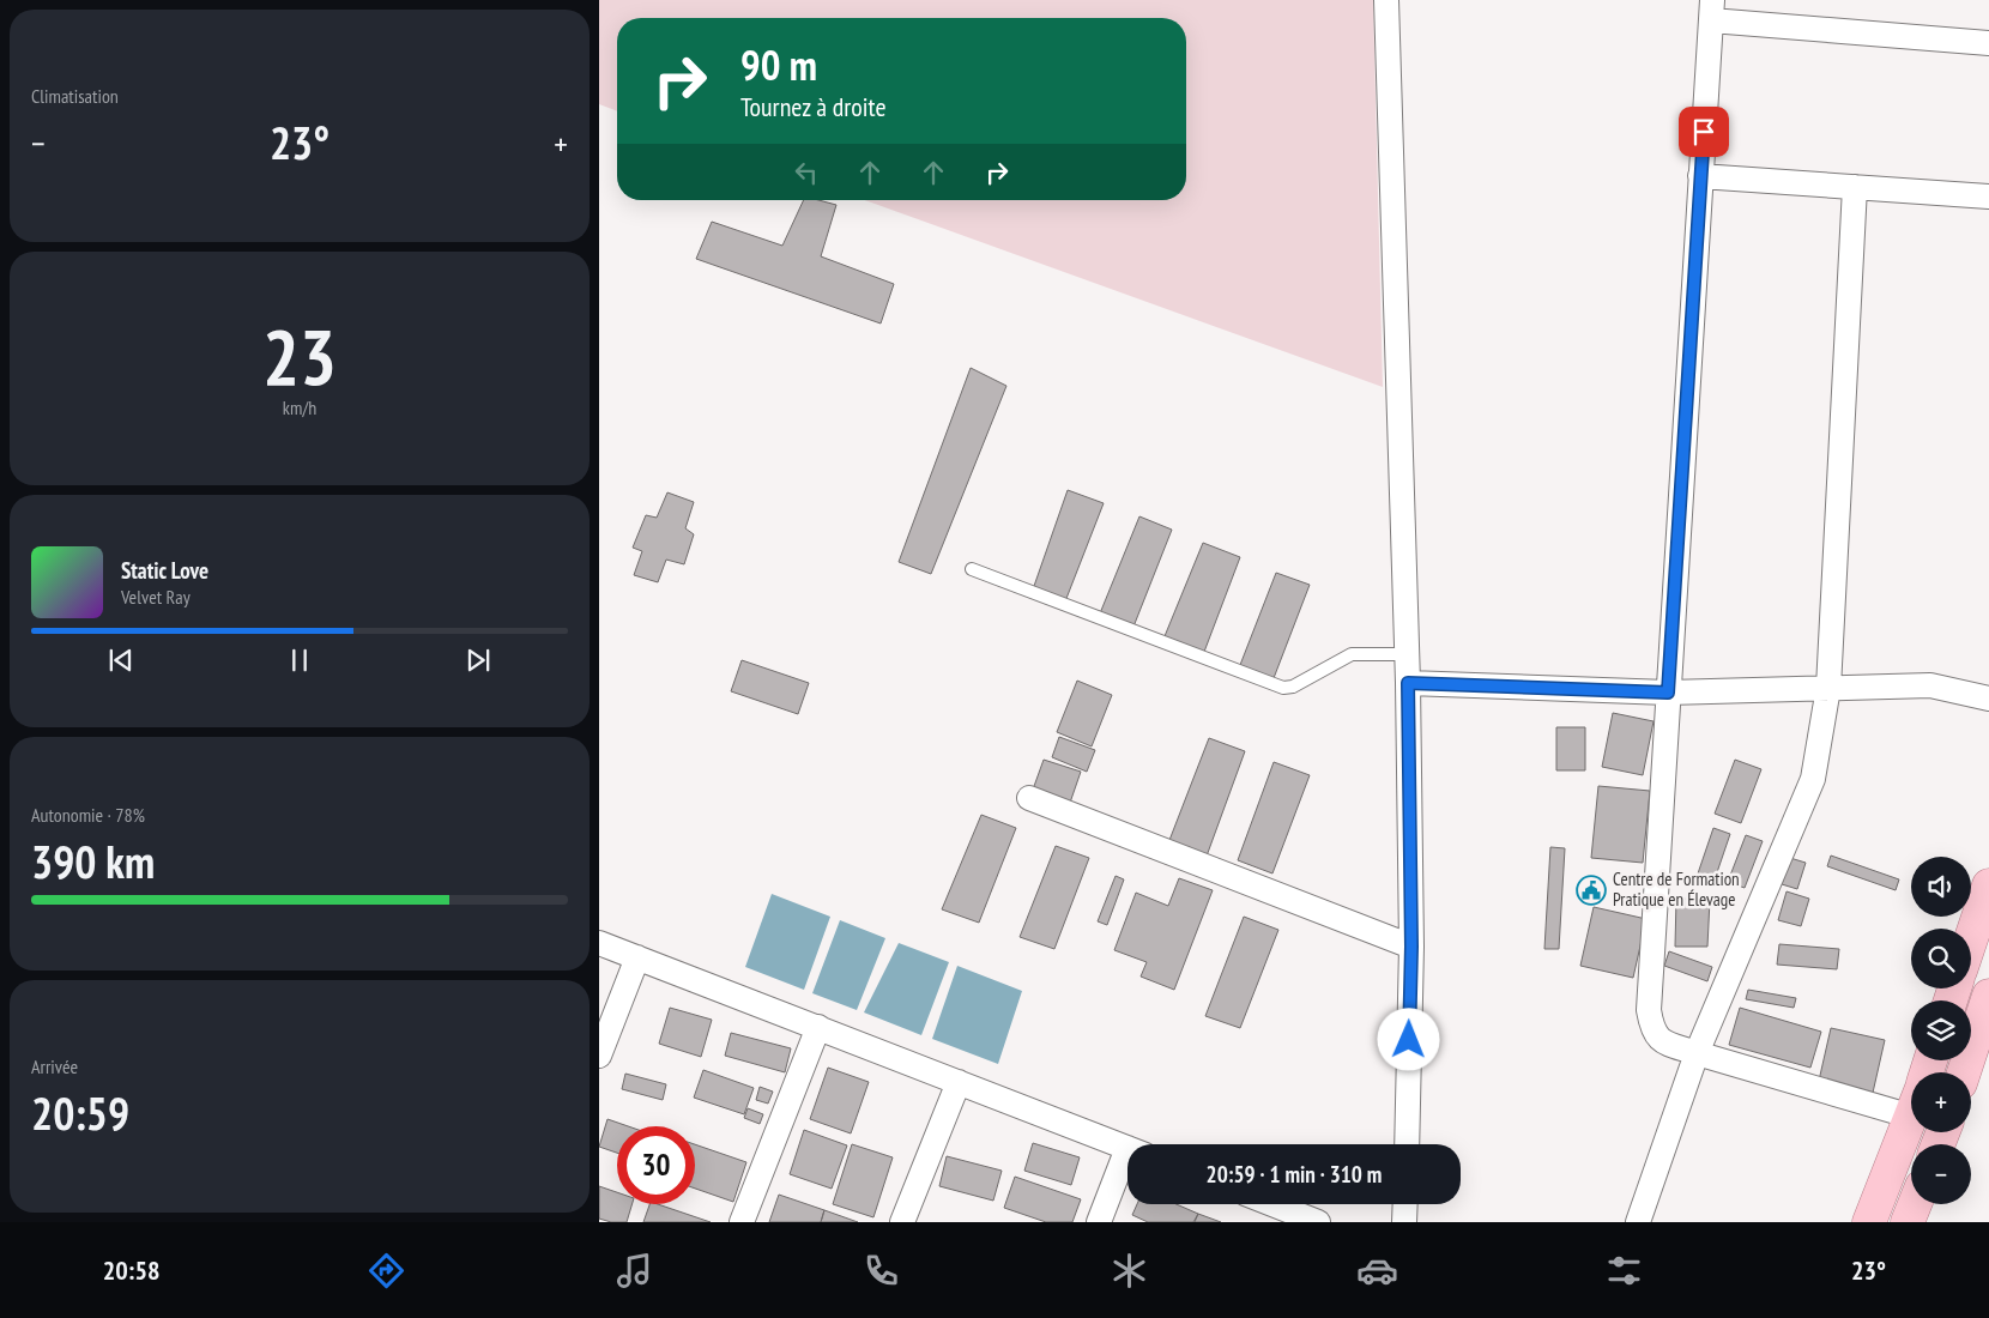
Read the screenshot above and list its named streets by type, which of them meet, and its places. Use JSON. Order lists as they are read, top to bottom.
{
  "places": {
    "public building": ["Centre de Formation Pratique en Élevage"]
  },
  "page": {
    "tile": [
      "Climatisation",
      ["23", "km/h"],
      ["Autonomie · 78%", "390 km"],
      ["Arrivée", "20:59"]
    ],
    "turn": ["90 m", "Tournez à droite"],
    "heat": ["−", "23°", "+"],
    "song": ["Static Love", "Velvet Ray"],
    "map_buttons": ["+", "−"],
    "limit": "30",
    "trip": "20:59 · 1 min · 310 m",
    "tabs": ["20:58", "23°"]
  }
}
